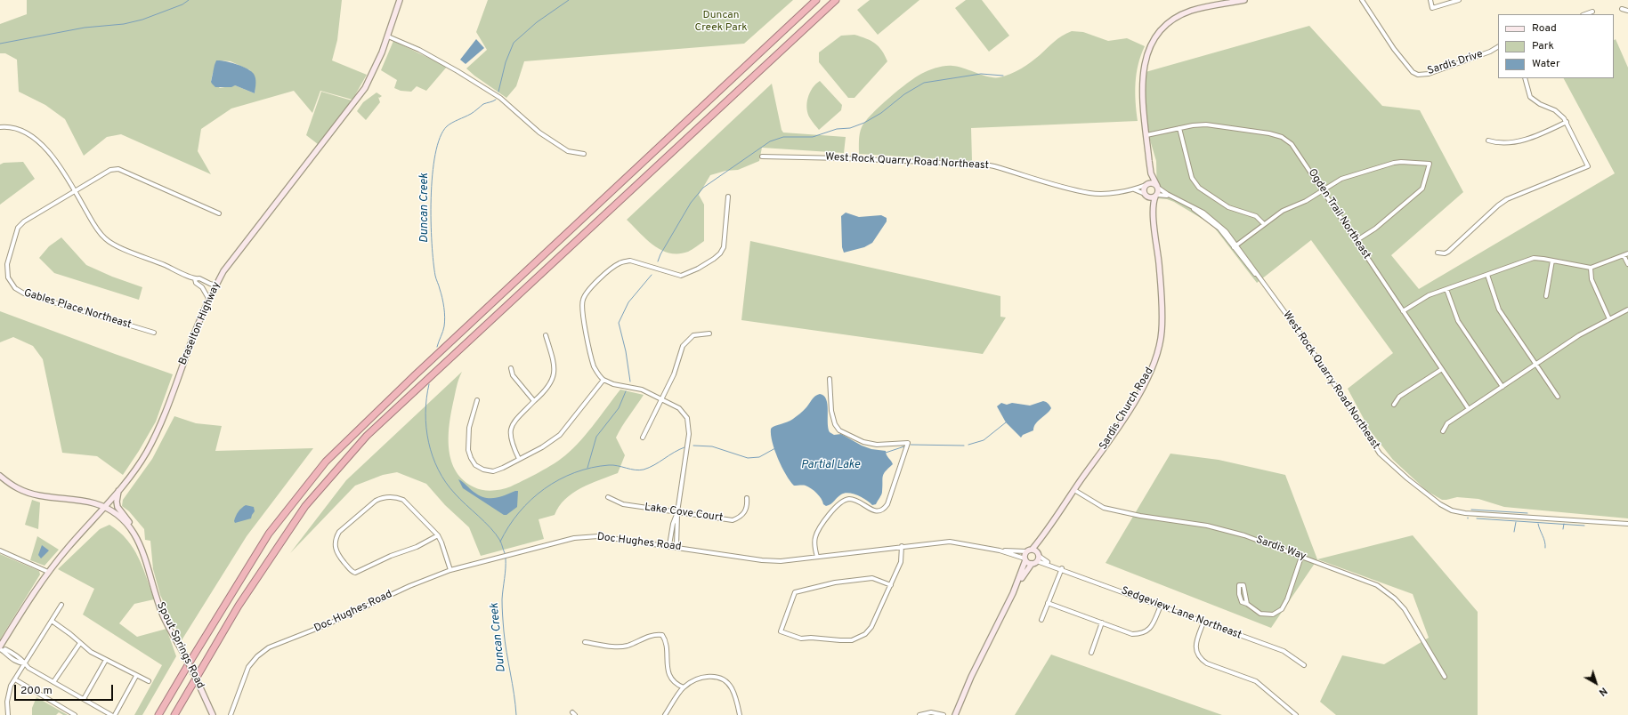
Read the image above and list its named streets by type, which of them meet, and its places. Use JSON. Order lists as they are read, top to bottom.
{
  "streets": {
    "street": [
      "Sardis Drive",
      "West Rock Quarry Road Northeast",
      "Ogden Trail Northeast",
      "Gables Place Northeast",
      "Braselton Highway",
      "Sardis Church Road",
      "Lake Cove Court",
      "Doc Hughes Road",
      "Sardis Way",
      "Sedgeview Lane Northeast",
      "Spout Springs Road"
    ]
  },
  "crossings": [
    ["West Rock Quarry Road Northeast", "Sardis Church Road"],
    ["Braselton Highway", "Spout Springs Road"],
    ["Sardis Church Road", "Sardis Way"],
    ["Sardis Church Road", "Sedgeview Lane Northeast"]
  ],
  "water": ["Duncan Creek", "Partial Lake"],
  "parks": ["Duncan Creek Park"],
  "legend": ["Road", "Park", "Water"],
  "scale_bar": "200 m",
  "north": "bottom right"
}
